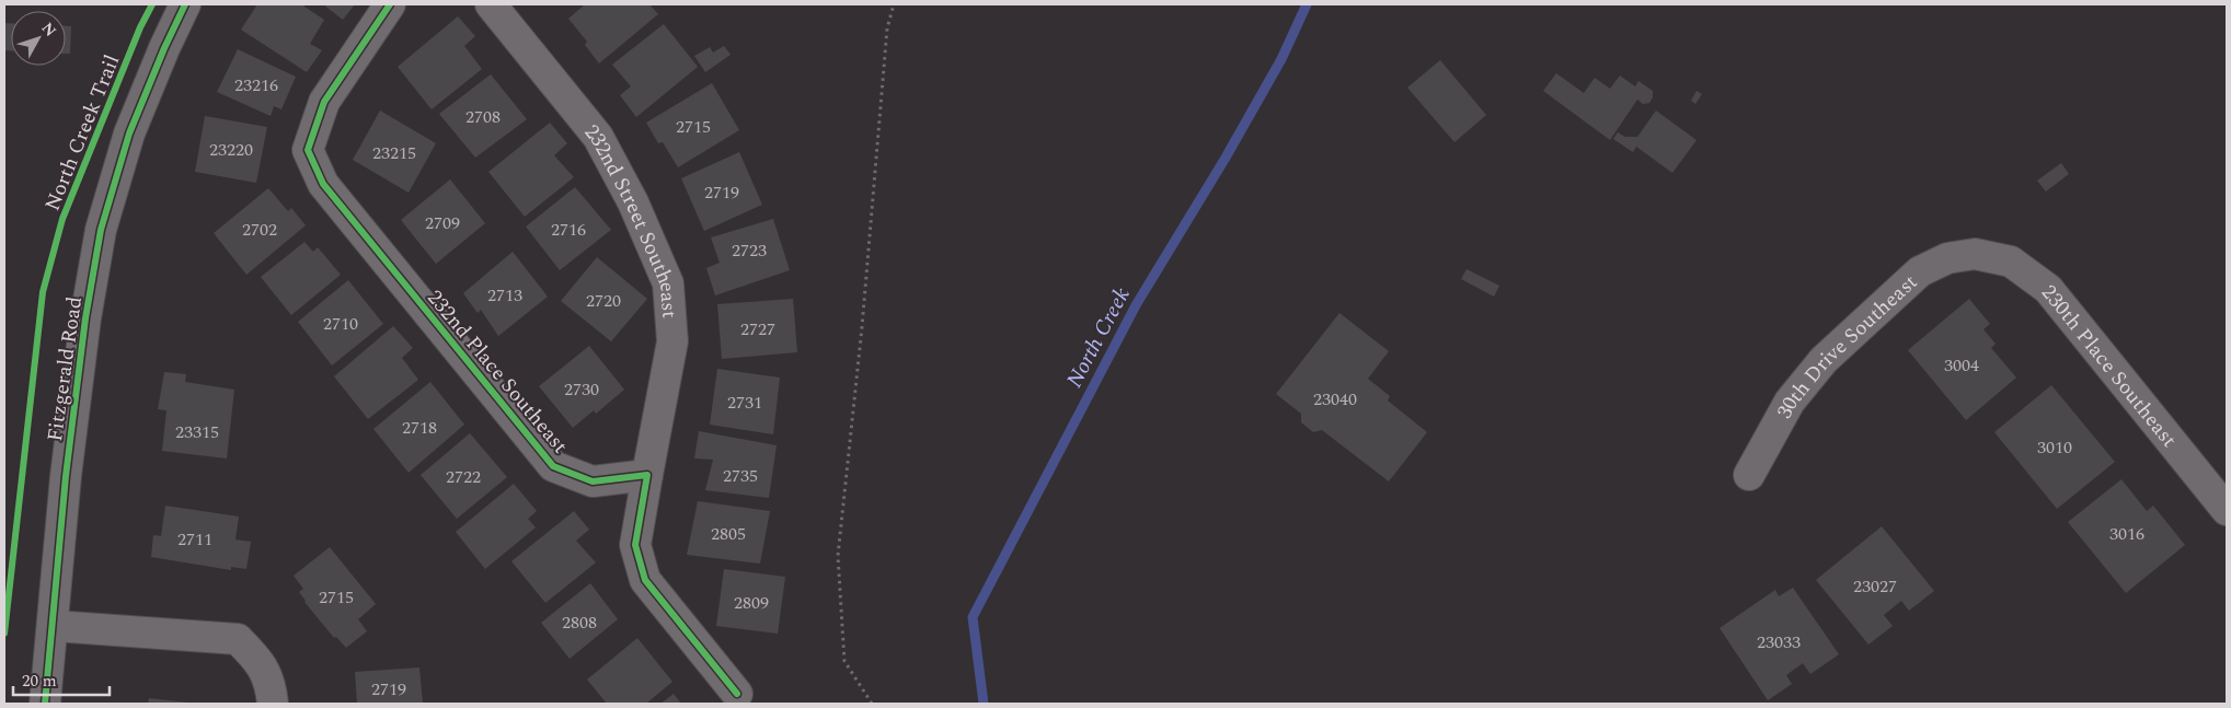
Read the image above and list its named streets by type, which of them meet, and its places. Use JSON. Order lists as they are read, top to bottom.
{
  "streets": {
    "street": [
      "232nd Street Southeast",
      "30th Drive Southeast",
      "230th Place Southeast",
      "Fitzgerald Road",
      "232nd Place Southeast"
    ],
    "cycle path": ["North Creek Trail"]
  },
  "crossings": [
    ["232nd Street Southeast", "232nd Place Southeast"],
    ["30th Drive Southeast", "230th Place Southeast"]
  ],
  "water": ["North Creek"],
  "house_numbers": [
    "23216",
    "2708",
    "2715",
    "23220",
    "23215",
    "2719",
    "2709",
    "2702",
    "2716",
    "2723",
    "2713",
    "2720",
    "2710",
    "2727",
    "3004",
    "2730",
    "23040",
    "2731",
    "2718",
    "23315",
    "3010",
    "2735",
    "2722",
    "2805",
    "3016",
    "2711",
    "23027",
    "2715",
    "2809",
    "2808",
    "23033",
    "2719"
  ],
  "scale_bar": "20 m",
  "north": "top right"
}
